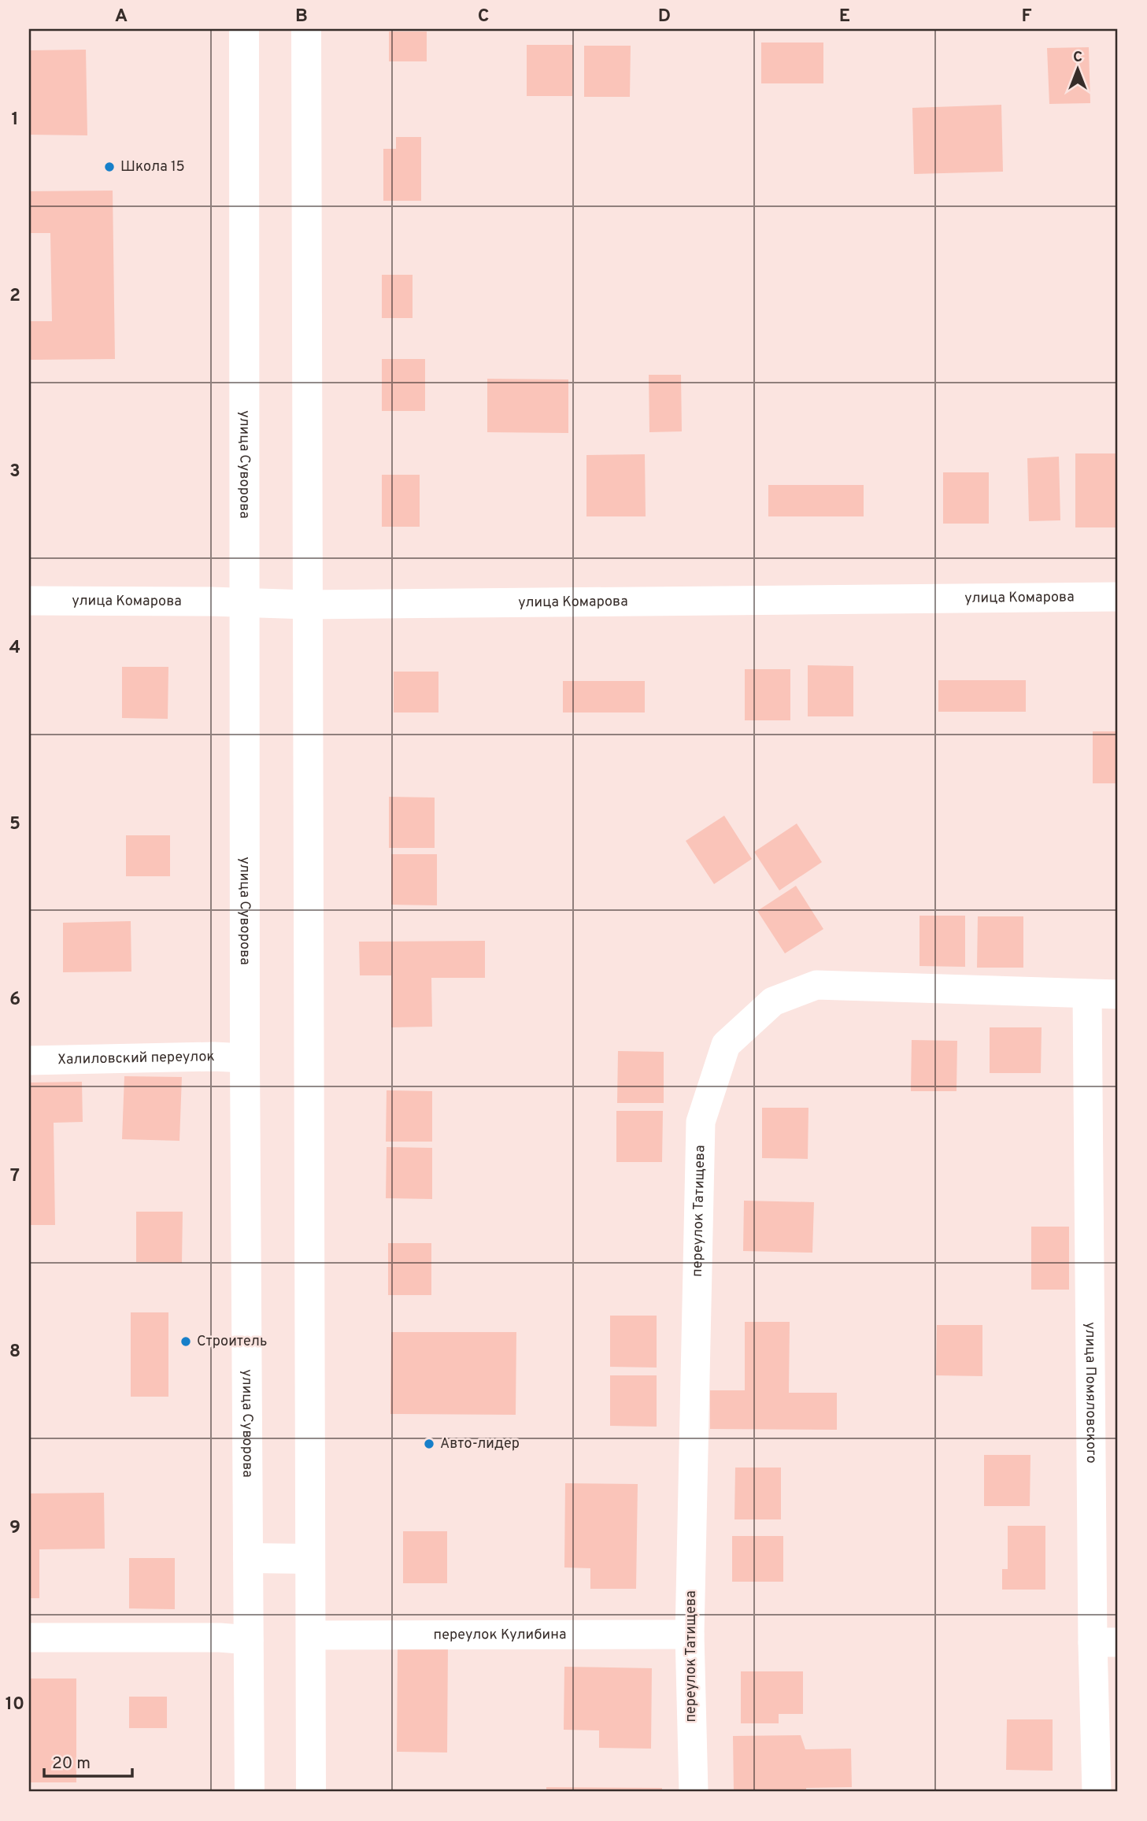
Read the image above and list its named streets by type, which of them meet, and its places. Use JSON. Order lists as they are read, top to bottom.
{
  "streets": {
    "main road": ["улица Суворова"],
    "street": [
      "улица Комарова",
      "Халиловский переулок",
      "переулок Татищева",
      "улица Помяловского",
      "переулок Кулибина"
    ]
  },
  "crossings": [
    ["улица Суворова", "улица Комарова"],
    ["улица Суворова", "Халиловский переулок"],
    ["переулок Татищева", "улица Помяловского"],
    ["переулок Татищева", "переулок Кулибина"]
  ],
  "places": ["Школа 15", "Строитель", "Авто-лидер"],
  "scale_bar": "20 m",
  "north": "top",
  "grid": {
    "columns": [
      "A",
      "B",
      "C",
      "D",
      "E",
      "F"
    ],
    "rows": [
      "1",
      "2",
      "3",
      "4",
      "5",
      "6",
      "7",
      "8",
      "9",
      "10"
    ]
  }
}
